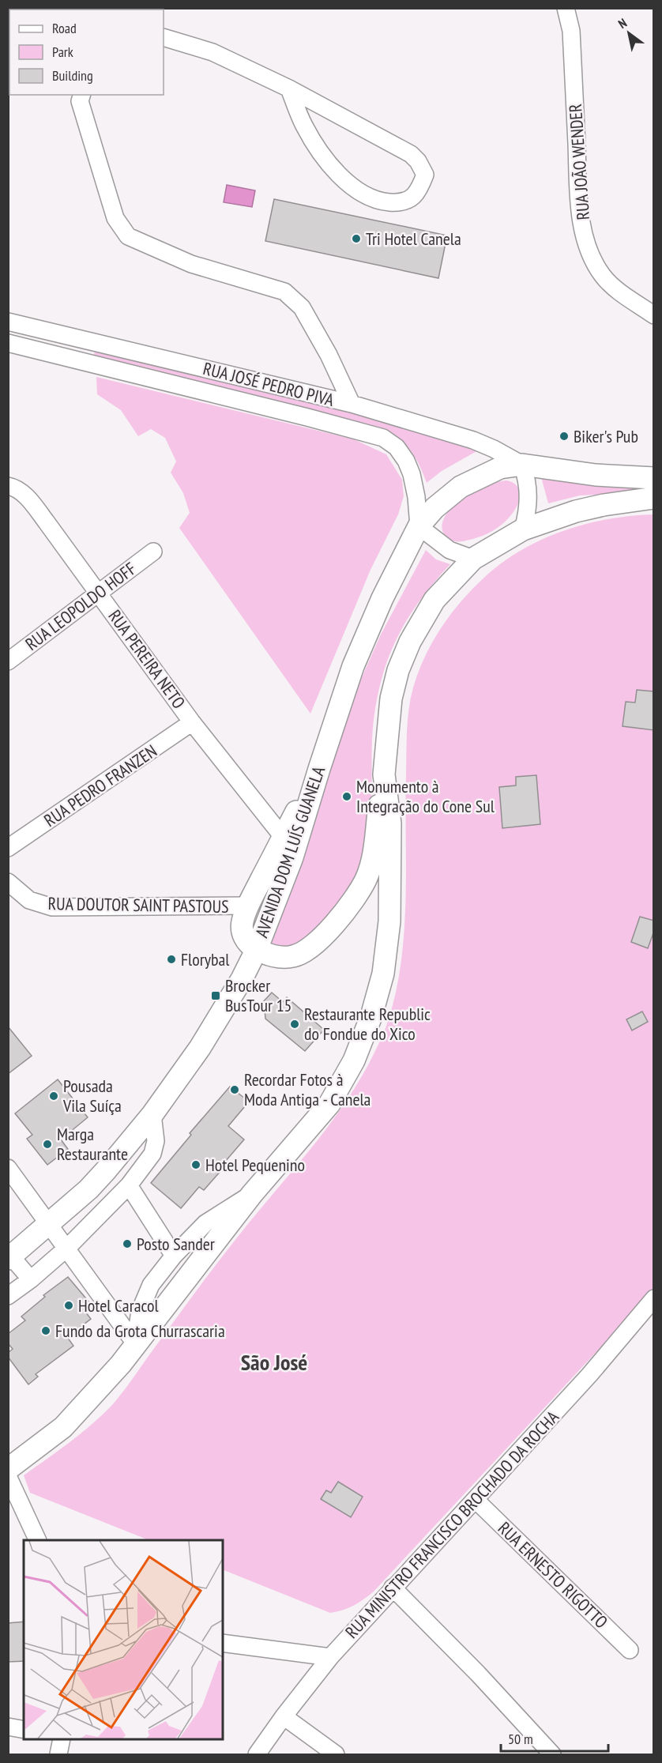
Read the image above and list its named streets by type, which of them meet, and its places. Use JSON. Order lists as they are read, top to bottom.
{
  "streets": {
    "main road": ["AVENIDA DOM LUÍS GUANELA"],
    "street": [
      "RUA JOÃO WENDER",
      "RUA JOSÉ PEDRO PIVA",
      "RUA LEOPOLDO HOFF",
      "RUA PEREIRA NETO",
      "RUA PEDRO FRANZEN",
      "RUA DOUTOR SAINT PASTOUS",
      "RUA MINISTRO FRANCISCO BROCHADO DA ROCHA",
      "RUA ERNESTO RIGOTTO"
    ]
  },
  "crossings": [
    ["RUA JOSÉ PEDRO PIVA", "AVENIDA DOM LUÍS GUANELA"],
    ["RUA LEOPOLDO HOFF", "RUA PEREIRA NETO"],
    ["RUA PEREIRA NETO", "RUA PEDRO FRANZEN"],
    ["RUA MINISTRO FRANCISCO BROCHADO DA ROCHA", "RUA ERNESTO RIGOTTO"]
  ],
  "districts": ["São José"],
  "places": {
    "other": [
      "Tri Hotel Canela",
      "Biker's Pub",
      "Monumento à Integração do Cone Sul",
      "Florybal",
      "Restaurante Republic do Fondue do Xico",
      "Recordar Fotos à Moda Antiga - Canela",
      "Pousada Vila Suíça",
      "Marga Restaurante",
      "Hotel Pequenino",
      "Posto Sander",
      "Hotel Caracol",
      "Fundo da Grota Churrascaria"
    ],
    "transit": ["Brocker BusTour 15"]
  },
  "legend": ["Road", "Park", "Building"],
  "scale_bar": "50 m",
  "north": "top left"
}
